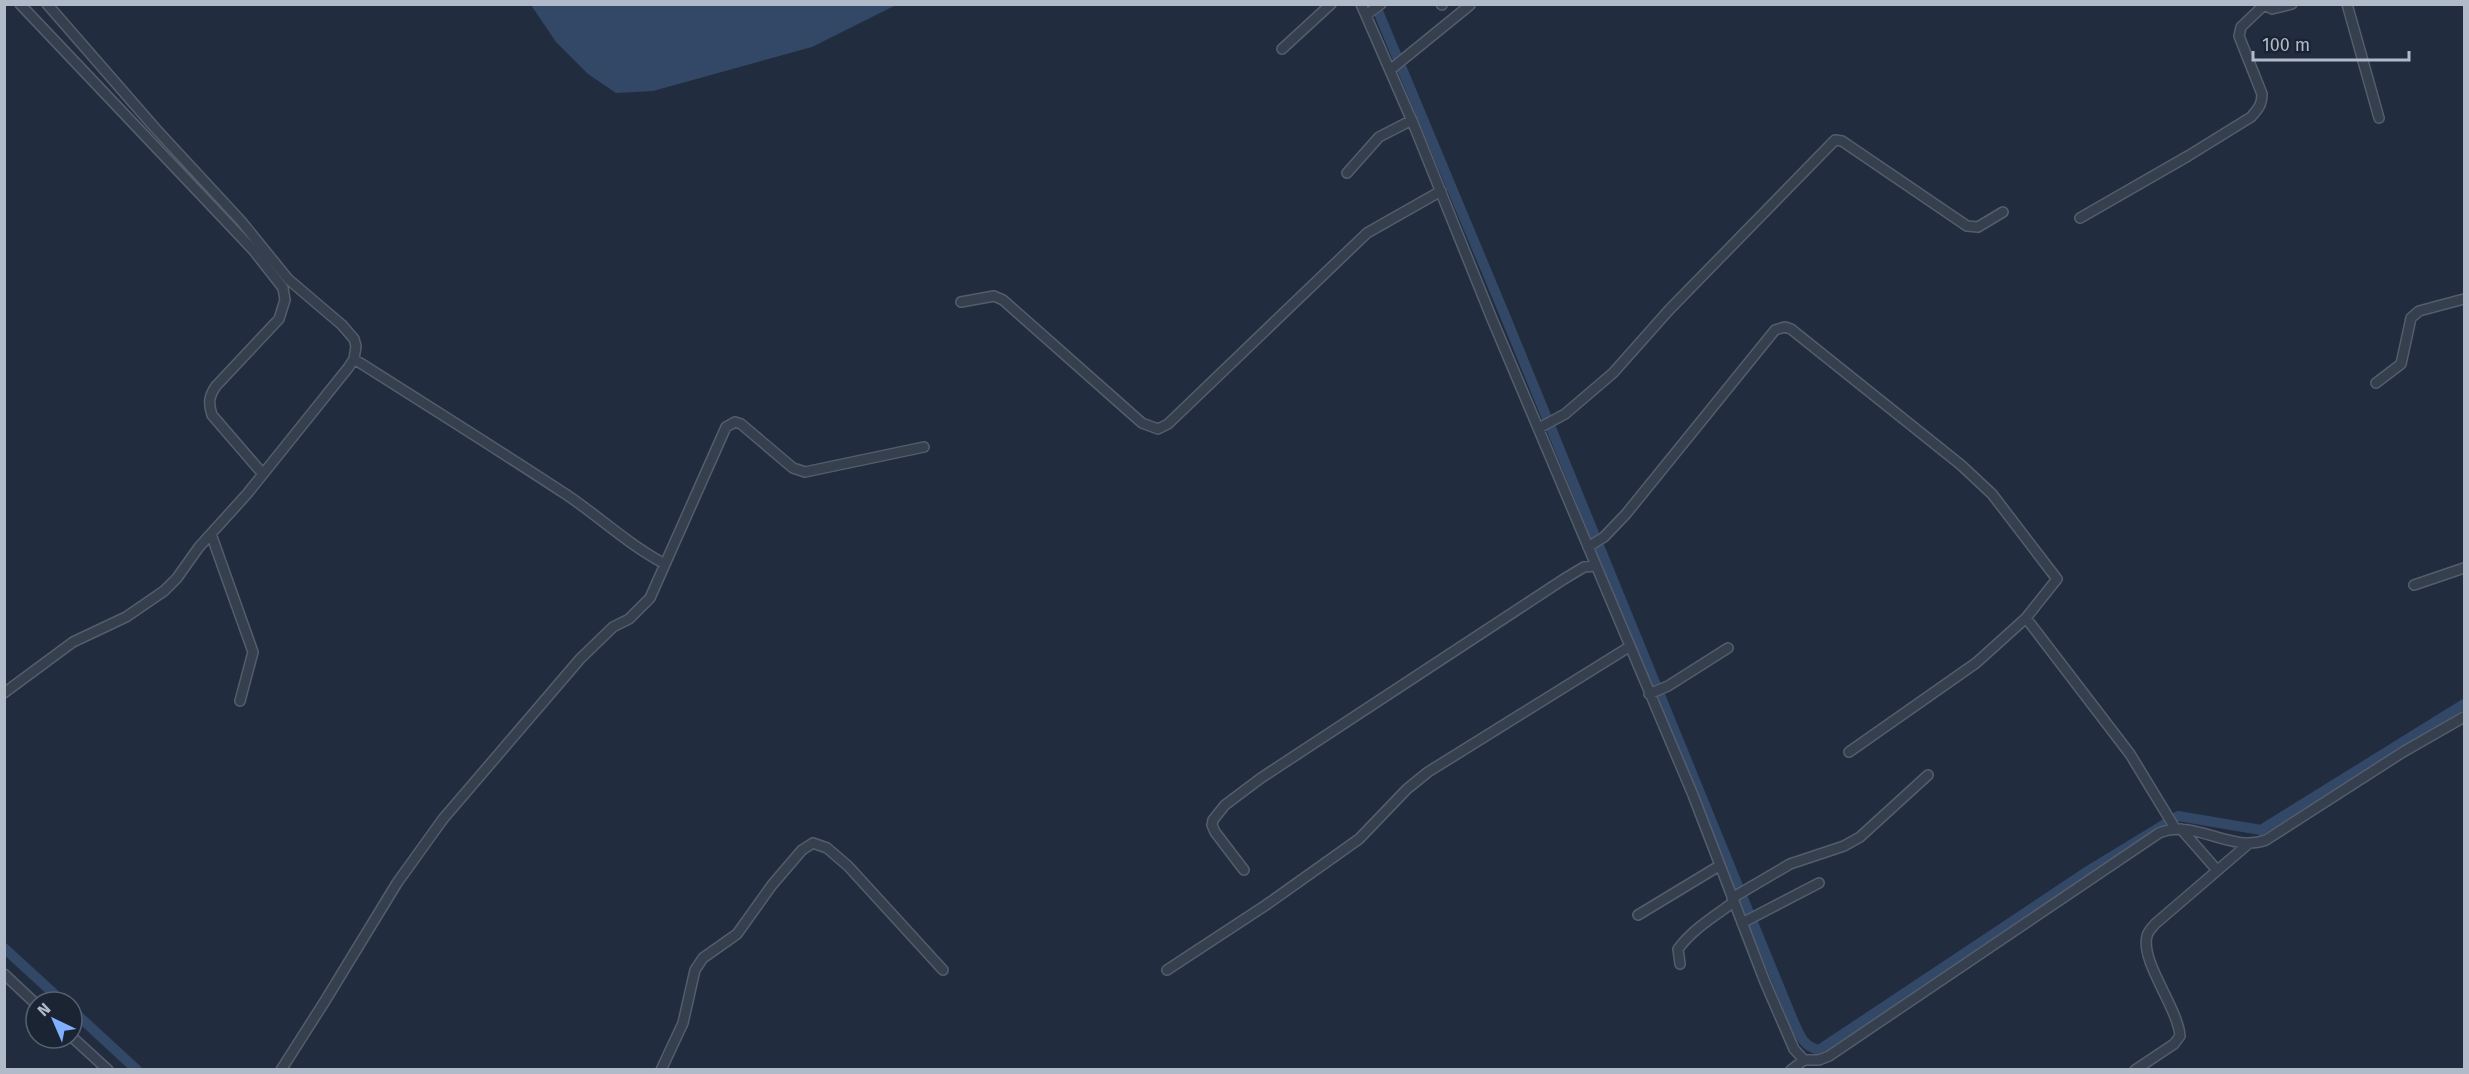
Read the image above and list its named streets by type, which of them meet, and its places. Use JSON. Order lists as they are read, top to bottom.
{
  "scale_bar": "100 m",
  "north": "top left"
}
